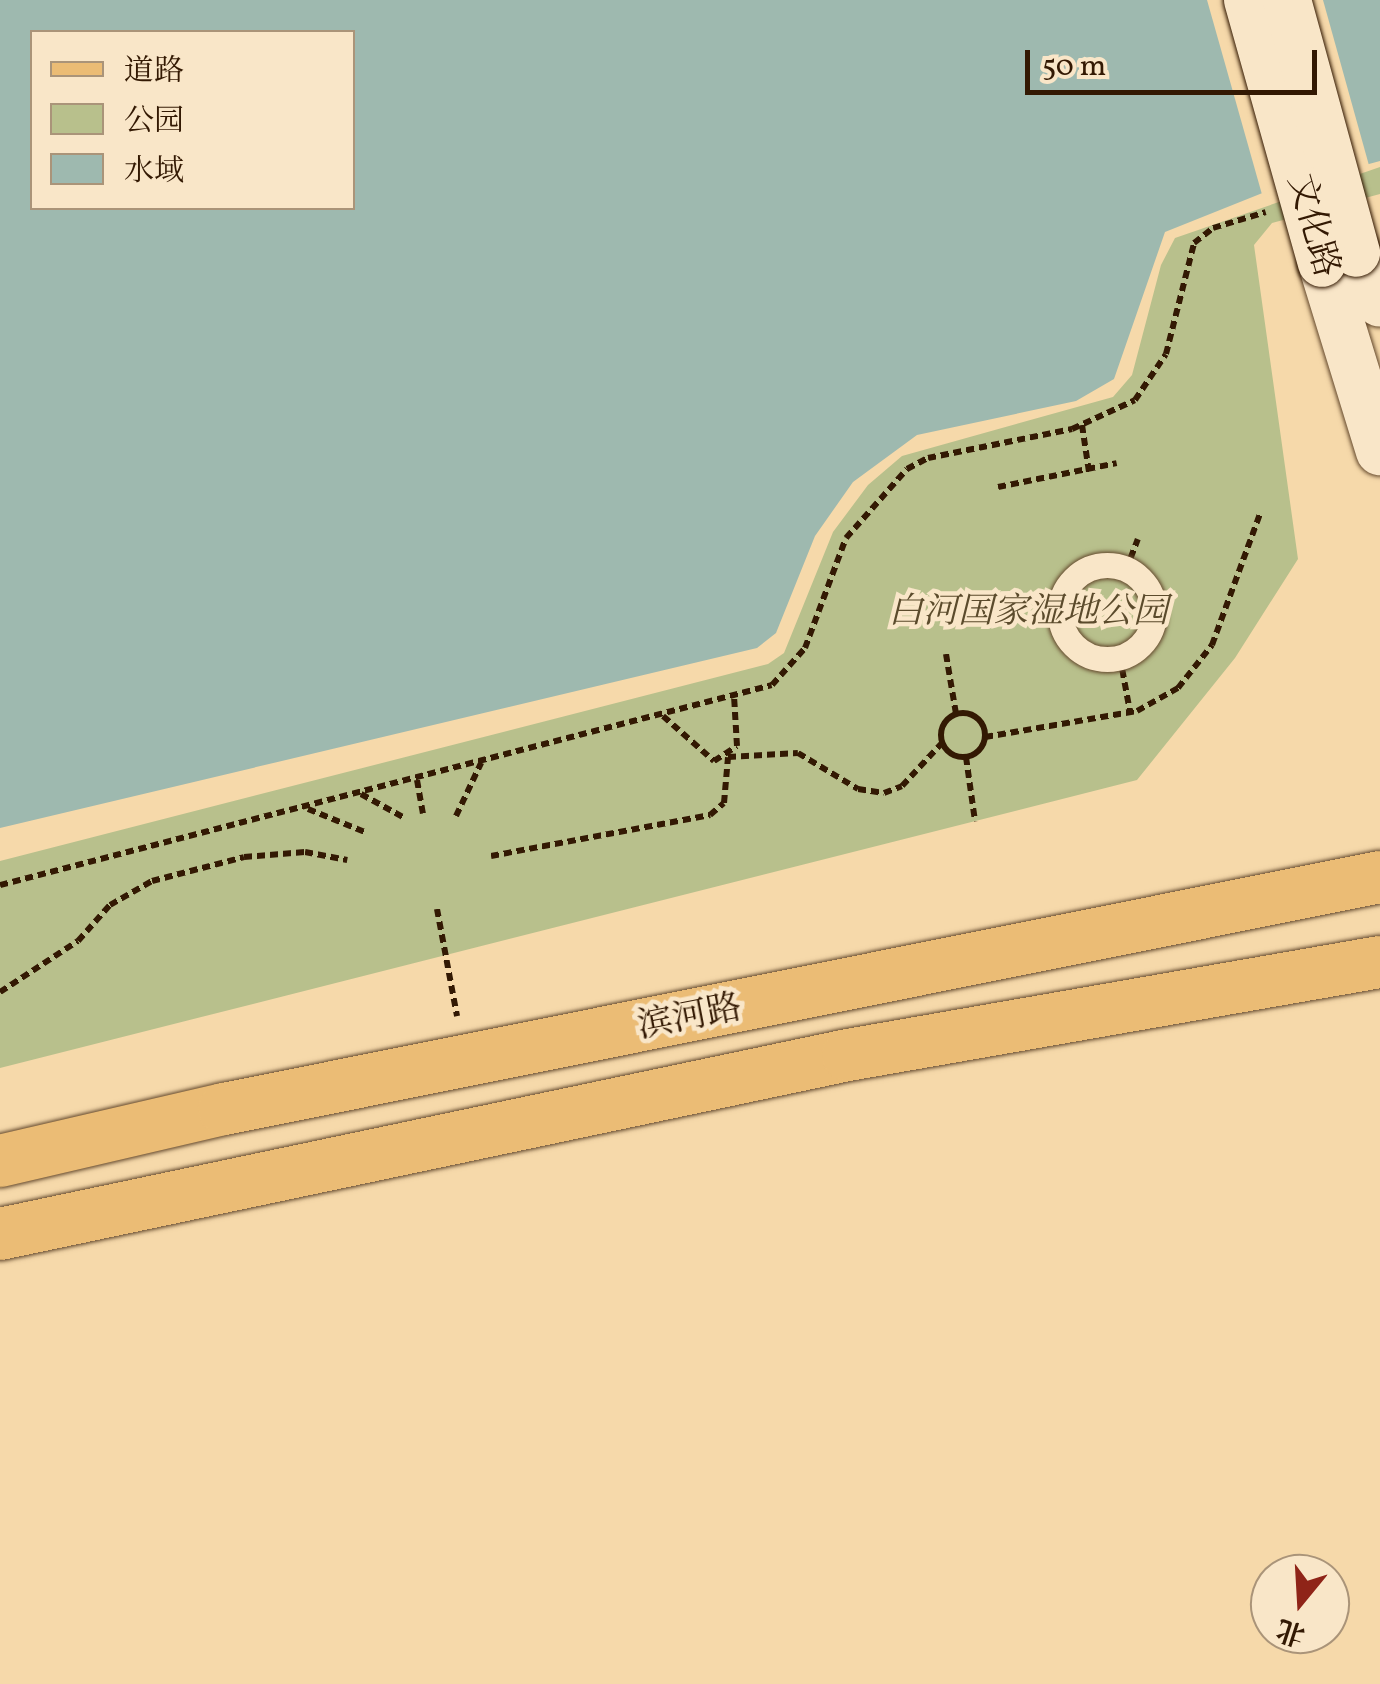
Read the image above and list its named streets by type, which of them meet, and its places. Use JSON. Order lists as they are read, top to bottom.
{
  "streets": {
    "main road": ["文化路", "滨河路"]
  },
  "parks": ["白河国家湿地公园"],
  "legend": ["道路", "公园", "水域"],
  "scale_bar": "50 m",
  "north": "bottom"
}
